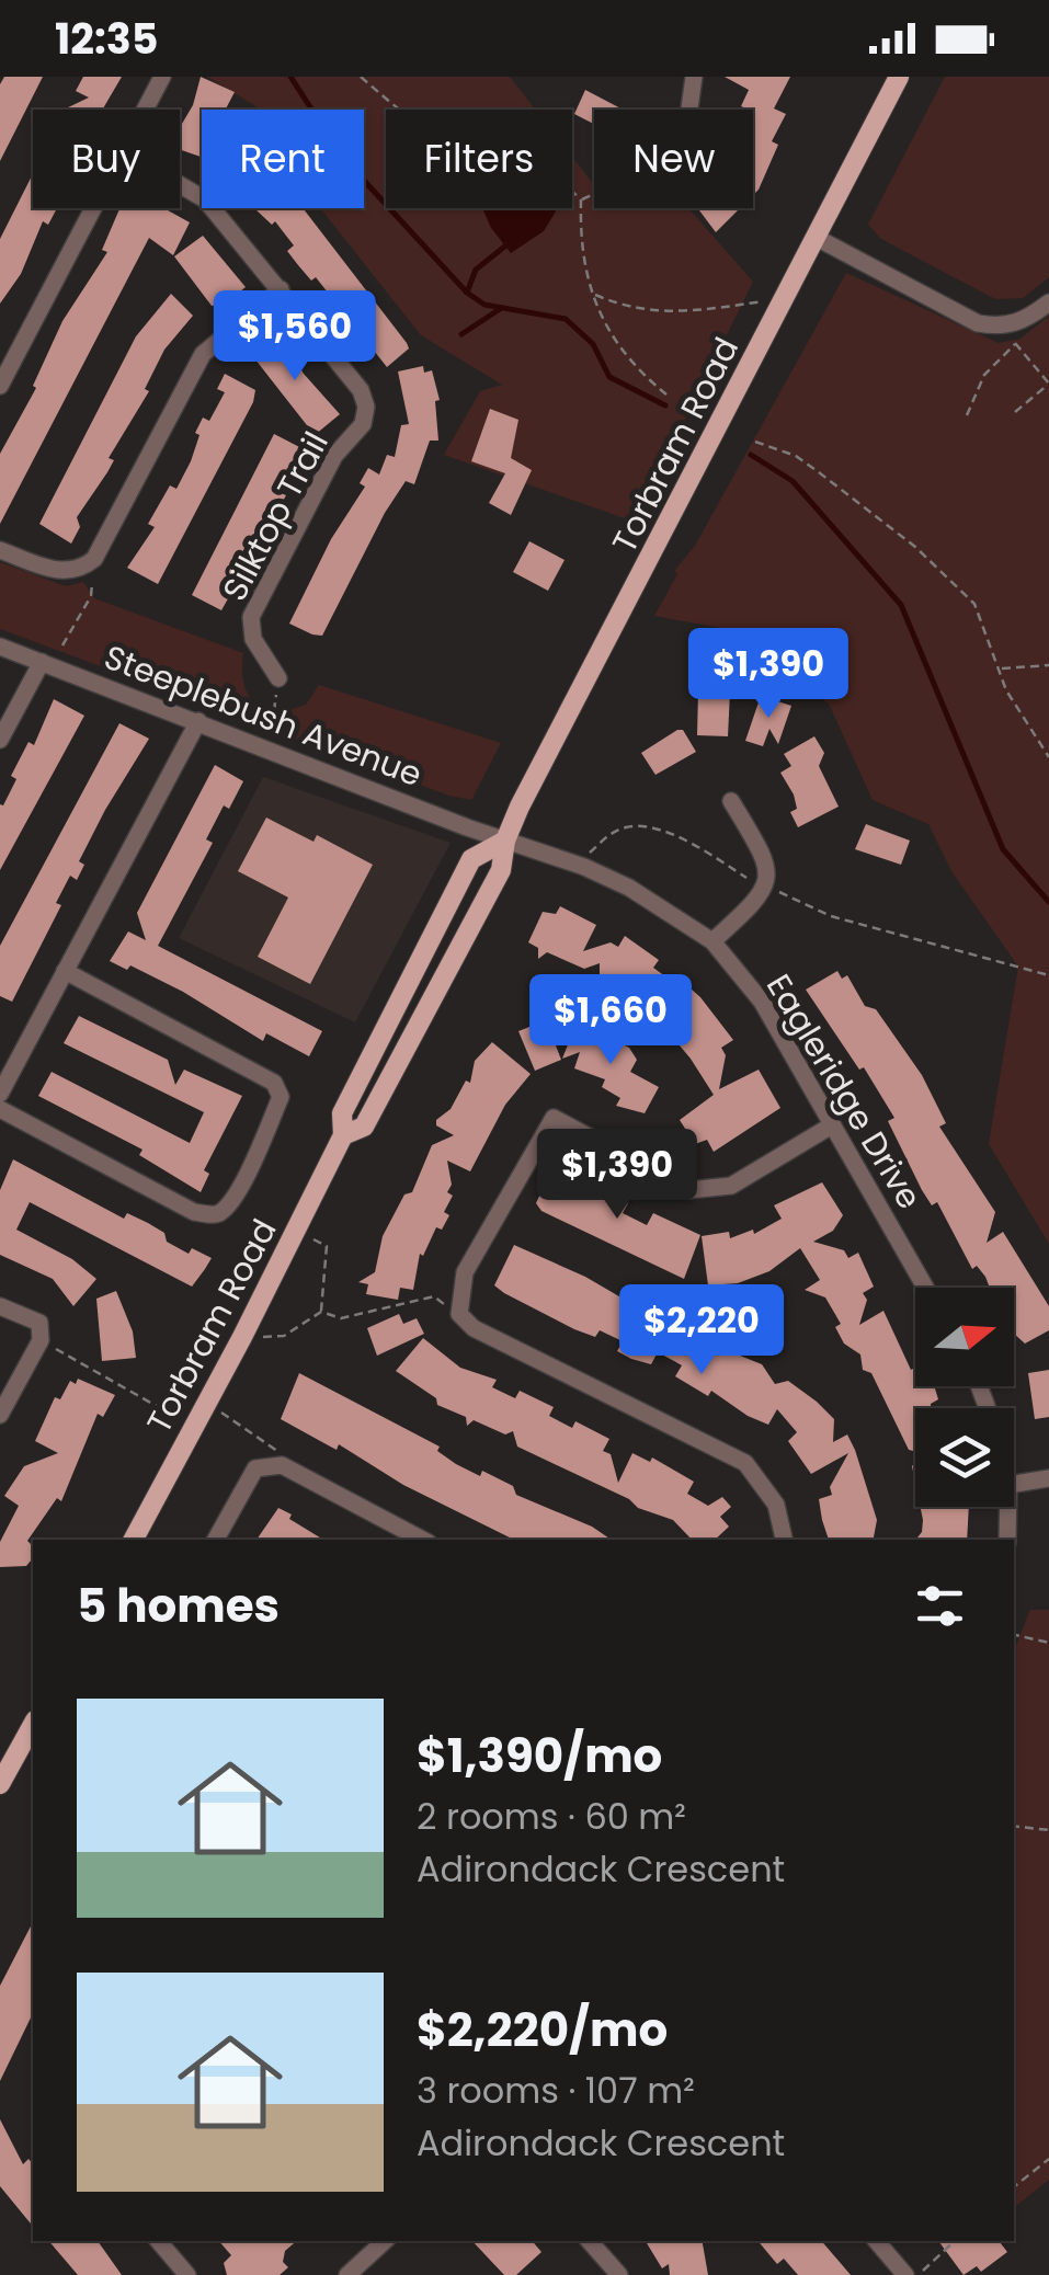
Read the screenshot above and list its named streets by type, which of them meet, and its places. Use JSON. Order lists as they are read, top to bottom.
{
  "streets": {
    "main road": ["Torbram Road"],
    "street": ["Silktop Trail", "Steeplebush Avenue", "Eagleridge Drive"]
  },
  "crossings": [
    ["Torbram Road", "Steeplebush Avenue"],
    ["Torbram Road", "Eagleridge Drive"],
    ["Steeplebush Avenue", "Eagleridge Drive"]
  ],
  "north": "right",
  "page": {
    "status": "12:35",
    "chip": [
      "Buy",
      "Rent",
      "Filters",
      "New"
    ],
    "price": [
      "$1,560",
      "$1,390",
      "$1,660",
      "$1,390",
      "$2,220"
    ],
    "heading": "5 homes",
    "list": [
      {
        "name": "$1,390/mo",
        "note": "2 rooms · 60 m² · Adirondack Crescent"
      },
      {
        "name": "$2,220/mo",
        "note": "3 rooms · 107 m² · Adirondack Crescent"
      }
    ]
  }
}
